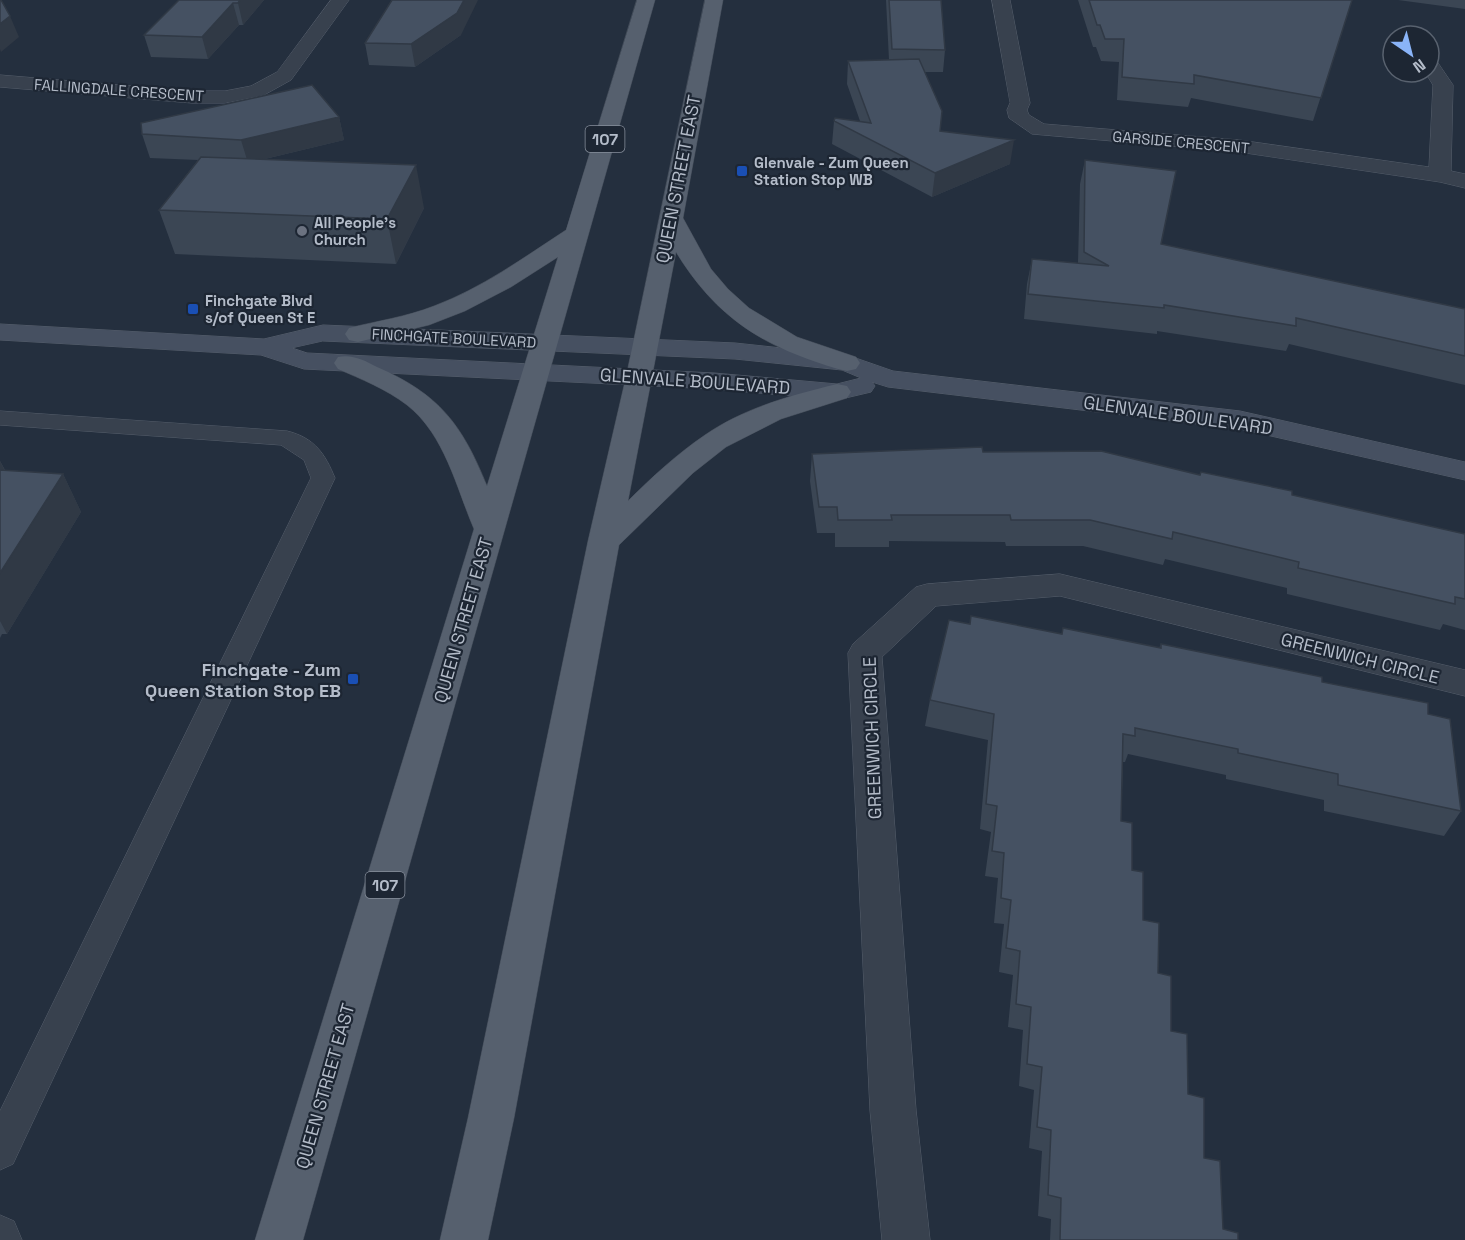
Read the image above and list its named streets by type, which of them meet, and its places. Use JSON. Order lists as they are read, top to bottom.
{
  "streets": {
    "main road": ["107", "QUEEN STREET EAST"],
    "street": [
      "FALLINGDALE CRESCENT",
      "GARSIDE CRESCENT",
      "FINCHGATE BOULEVARD",
      "GLENVALE BOULEVARD",
      "GREENWICH CIRCLE"
    ]
  },
  "crossings": [
    ["QUEEN STREET EAST", "FINCHGATE BOULEVARD"],
    ["QUEEN STREET EAST", "GLENVALE BOULEVARD"],
    ["FINCHGATE BOULEVARD", "GLENVALE BOULEVARD"]
  ],
  "places": {
    "transit": ["Glenvale - Zum Queen Station Stop WB", "Finchgate Blvd s/of Queen St E", "Finchgate - Zum Queen Station Stop EB"],
    "other": ["All People's Church"]
  },
  "north": "bottom right"
}
